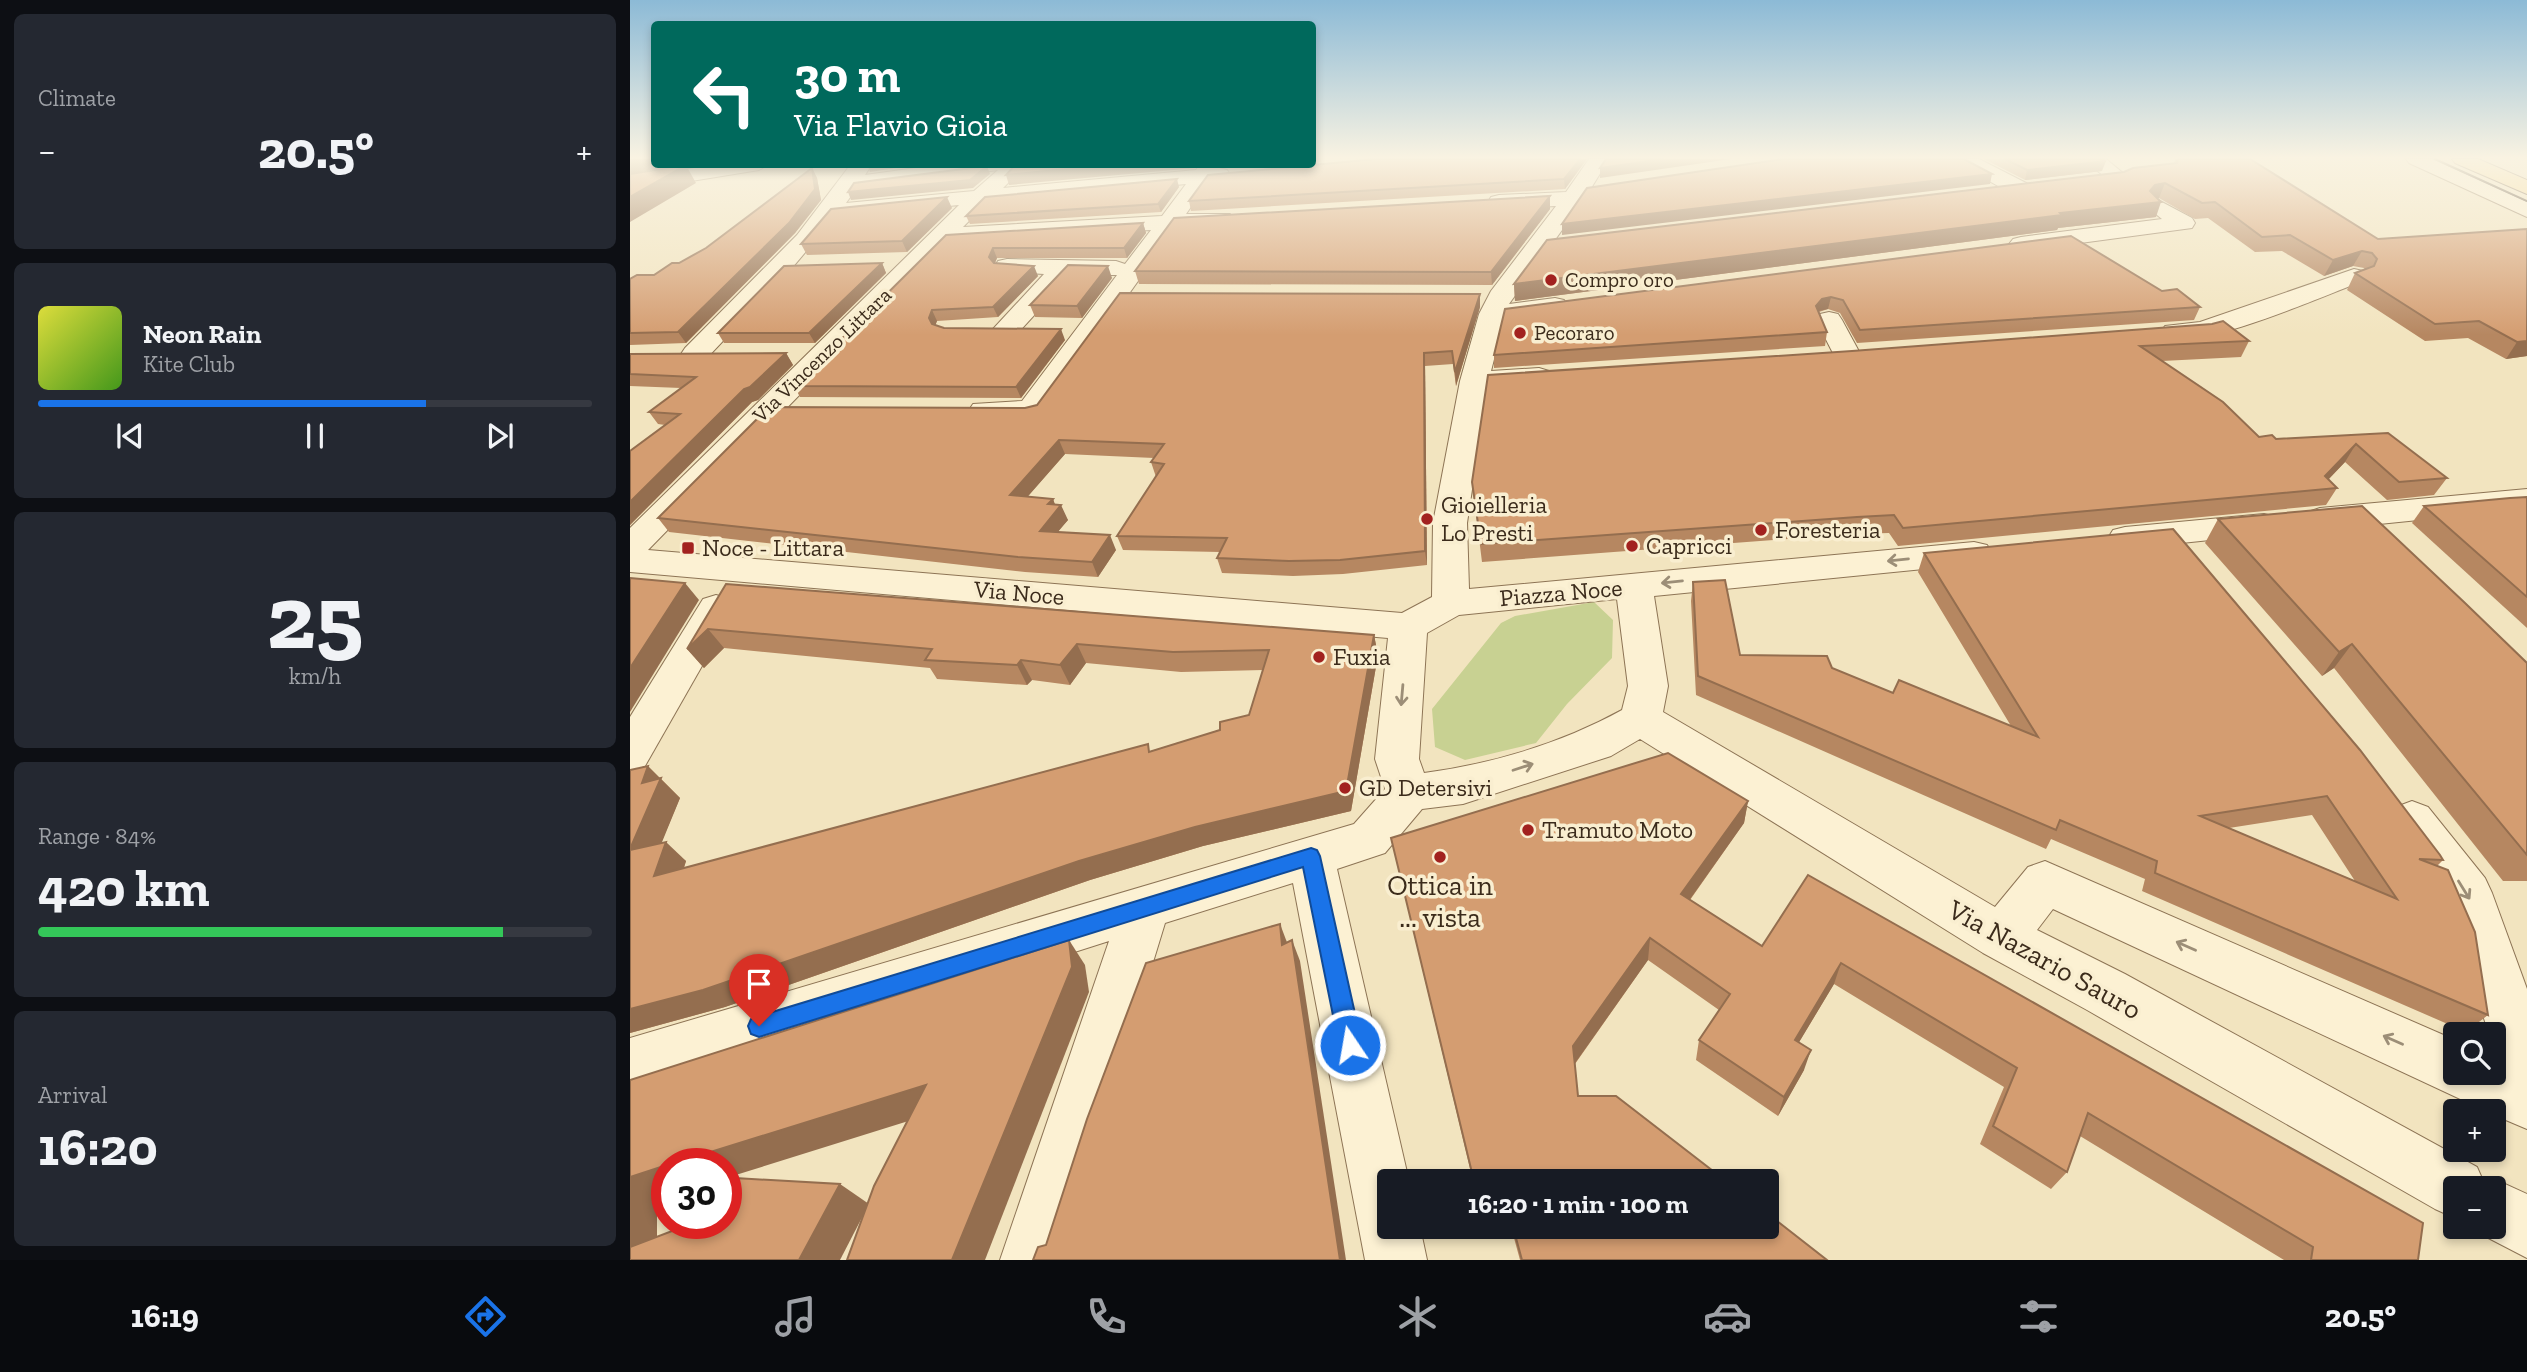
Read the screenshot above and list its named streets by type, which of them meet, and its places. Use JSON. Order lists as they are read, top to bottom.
{
  "streets": {
    "street": [
      "Via Vincenzo Littara",
      "Via Noce",
      "Piazza Noce",
      "Via Nazario Sauro"
    ]
  },
  "crossings": [
    ["Via Noce", "Piazza Noce"],
    ["Piazza Noce", "Via Nazario Sauro"]
  ],
  "places": {
    "other": [
      "Compro oro",
      "Pecoraro",
      "Gioielleria Lo Presti",
      "Foresteria",
      "Capricci",
      "Fuxia",
      "GD Detersivi",
      "Tramuto Moto",
      "Ottica in ... vista"
    ],
    "transit": ["Noce - Littara"]
  },
  "page": {
    "tile": [
      "Climate",
      ["25", "km/h"],
      ["Range · 84%", "420 km"],
      ["Arrival", "16:20"]
    ],
    "turn": ["30 m", "Via Flavio Gioia"],
    "heat": ["−", "20.5°", "+"],
    "song": ["Neon Rain", "Kite Club"],
    "map_buttons": ["+", "−"],
    "limit": "30",
    "trip": "16:20 · 1 min · 100 m",
    "tabs": ["16:19", "20.5°"]
  }
}
